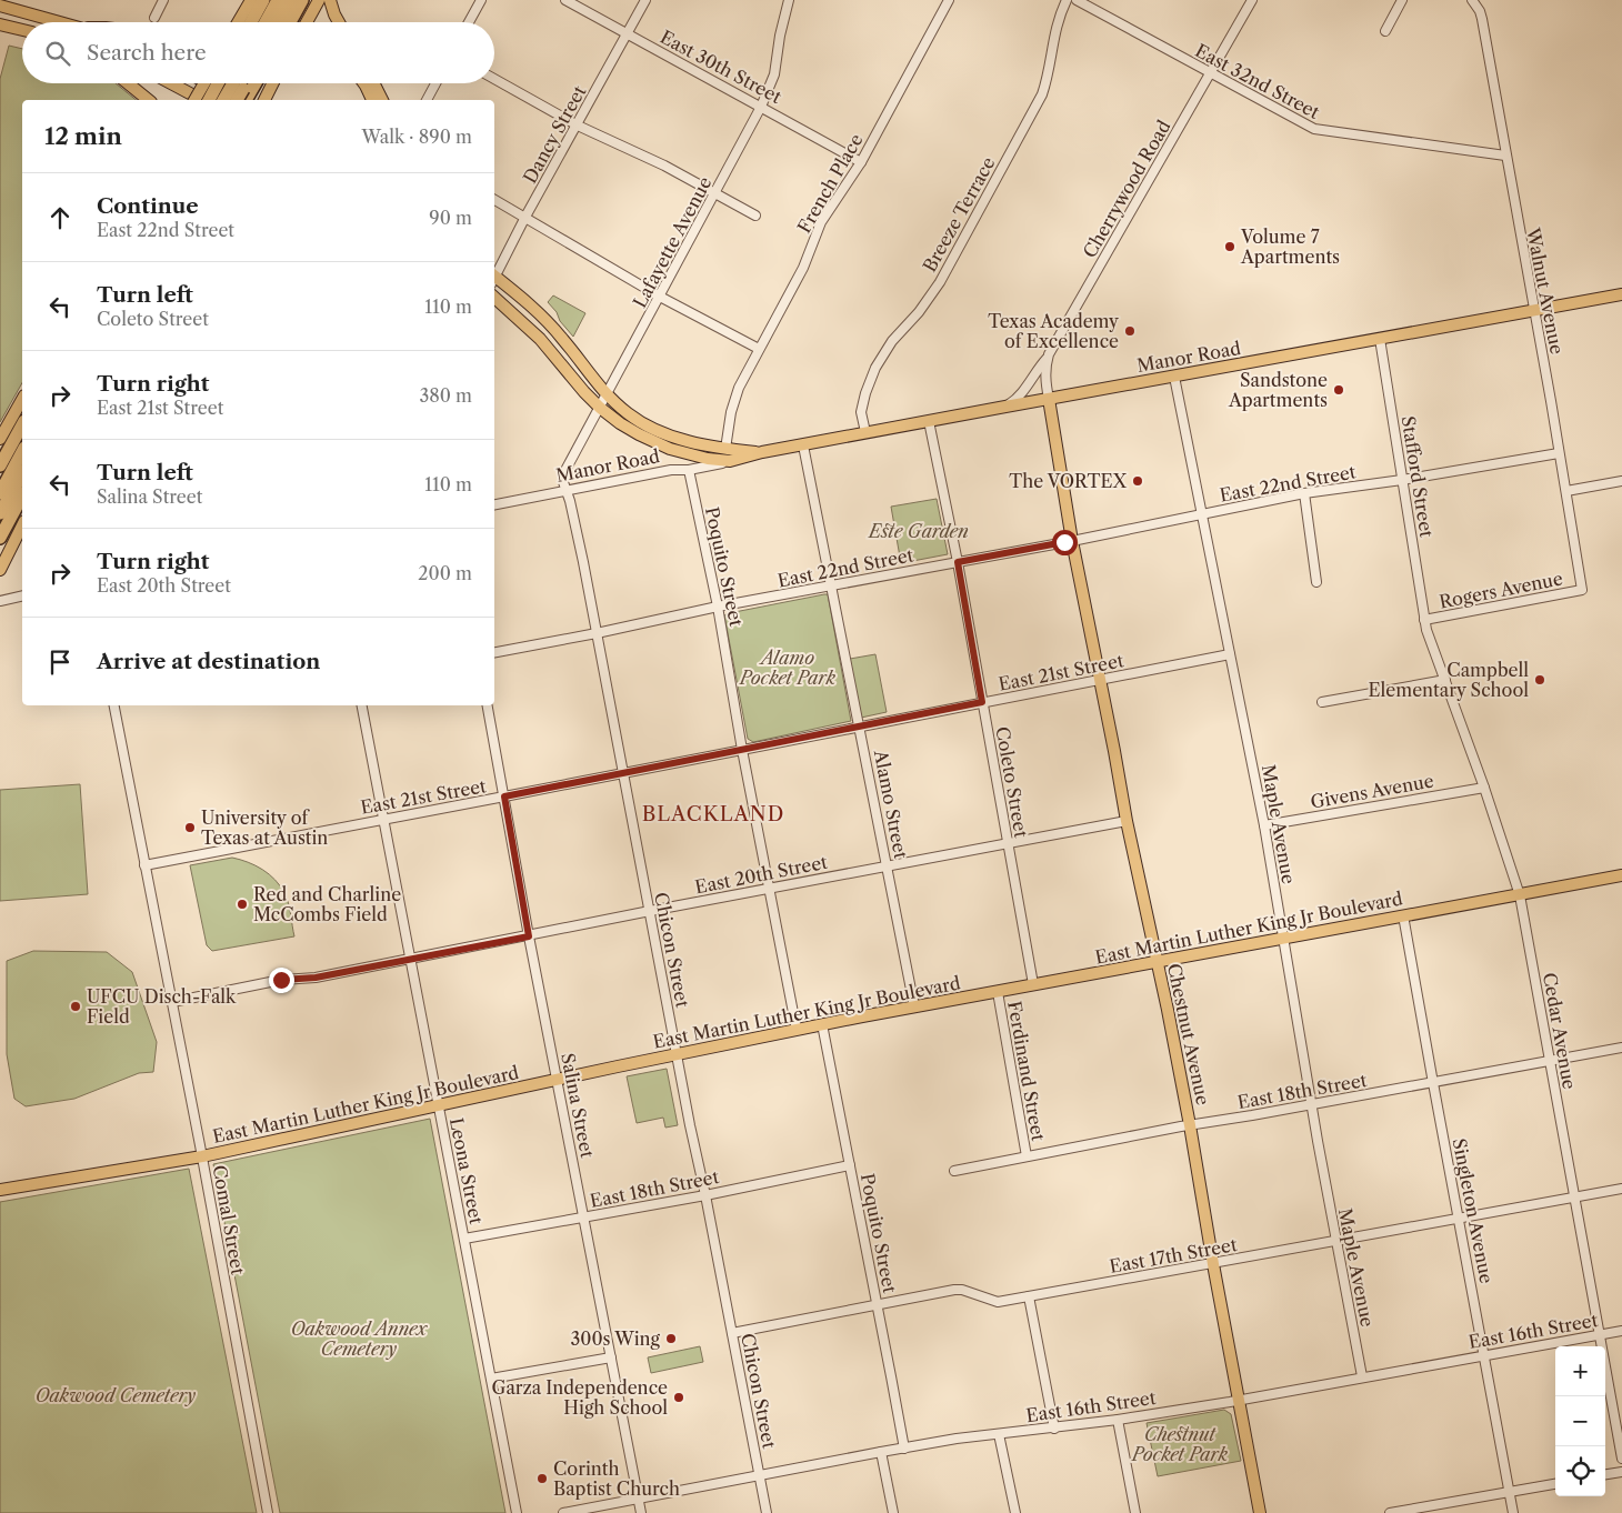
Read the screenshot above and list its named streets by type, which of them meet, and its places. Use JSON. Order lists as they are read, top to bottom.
{
  "streets": {
    "main road": ["Manor Road", "East Martin Luther King Jr Boulevard", "Chestnut Avenue"],
    "street": [
      "East 30th Street",
      "East 32nd Street",
      "Dancy Street",
      "French Place",
      "Cherrywood Road",
      "Breeze Terrace",
      "Lafayette Avenue",
      "Walnut Avenue",
      "Stafford Street",
      "East 22nd Street",
      "Poquito Street",
      "Rogers Avenue",
      "East 21st Street",
      "Coleto Street",
      "Givens Avenue",
      "Alamo Street",
      "Maple Avenue",
      "East 20th Street",
      "Chicon Street",
      "Cedar Avenue",
      "Ferdinand Street",
      "East 18th Street",
      "Salina Street",
      "Leona Street",
      "Singleton Avenue",
      "Comal Street",
      "East 17th Street",
      "East 16th Street"
    ]
  },
  "crossings": [
    ["East 30th Street", "Dancy Street"],
    ["East 30th Street", "French Place"],
    ["East 30th Street", "Lafayette Avenue"],
    ["East 32nd Street", "Cherrywood Road"],
    ["East 32nd Street", "Walnut Avenue"],
    ["Cherrywood Road", "Manor Road"],
    ["Cherrywood Road", "Chestnut Avenue"],
    ["Breeze Terrace", "Manor Road"],
    ["Lafayette Avenue", "Manor Road"],
    ["Lafayette Avenue", "Chicon Street"],
    ["Walnut Avenue", "Manor Road"],
    ["Walnut Avenue", "East 22nd Street"],
    ["Walnut Avenue", "Rogers Avenue"],
    ["Manor Road", "Stafford Street"],
    ["Manor Road", "Poquito Street"],
    ["Manor Road", "Coleto Street"],
    ["Manor Road", "Alamo Street"],
    ["Manor Road", "Maple Avenue"],
    ["Manor Road", "Chicon Street"],
    ["Manor Road", "Chestnut Avenue"],
    ["Stafford Street", "East 22nd Street"],
    ["Stafford Street", "Rogers Avenue"],
    ["Stafford Street", "Cedar Avenue"],
    ["East 22nd Street", "Poquito Street"],
    ["East 22nd Street", "Coleto Street"],
    ["East 22nd Street", "Alamo Street"],
    ["East 22nd Street", "Maple Avenue"],
    ["East 22nd Street", "Chicon Street"],
    ["East 22nd Street", "Chestnut Avenue"],
    ["Poquito Street", "East 21st Street"],
    ["Poquito Street", "East 20th Street"],
    ["Poquito Street", "East Martin Luther King Jr Boulevard"],
    ["Poquito Street", "East 18th Street"],
    ["Poquito Street", "East 17th Street"],
    ["Poquito Street", "East 16th Street"],
    ["Rogers Avenue", "Cedar Avenue"],
    ["East 21st Street", "Coleto Street"],
    ["East 21st Street", "Alamo Street"],
    ["East 21st Street", "Maple Avenue"],
    ["East 21st Street", "Chicon Street"],
    ["East 21st Street", "Chestnut Avenue"],
    ["East 21st Street", "Salina Street"],
    ["East 21st Street", "Leona Street"],
    ["East 21st Street", "Comal Street"],
    ["Coleto Street", "East 20th Street"],
    ["Coleto Street", "East Martin Luther King Jr Boulevard"],
    ["Givens Avenue", "Maple Avenue"],
    ["Givens Avenue", "Cedar Avenue"],
    ["Alamo Street", "East 20th Street"],
    ["Alamo Street", "East Martin Luther King Jr Boulevard"],
    ["Maple Avenue", "East Martin Luther King Jr Boulevard"],
    ["Maple Avenue", "East 18th Street"],
    ["Maple Avenue", "East 17th Street"],
    ["Maple Avenue", "East 16th Street"],
    ["East 20th Street", "Chicon Street"],
    ["East 20th Street", "Chestnut Avenue"],
    ["East 20th Street", "Salina Street"],
    ["East 20th Street", "Leona Street"],
    ["East 20th Street", "Comal Street"],
    ["East Martin Luther King Jr Boulevard", "Chicon Street"],
    ["East Martin Luther King Jr Boulevard", "Cedar Avenue"],
    ["East Martin Luther King Jr Boulevard", "Chestnut Avenue"],
    ["East Martin Luther King Jr Boulevard", "Ferdinand Street"],
    ["East Martin Luther King Jr Boulevard", "Salina Street"],
    ["East Martin Luther King Jr Boulevard", "Leona Street"],
    ["East Martin Luther King Jr Boulevard", "Singleton Avenue"],
    ["East Martin Luther King Jr Boulevard", "Comal Street"],
    ["Chicon Street", "East 18th Street"],
    ["Chicon Street", "East 17th Street"],
    ["Chicon Street", "East 16th Street"],
    ["Cedar Avenue", "East 18th Street"],
    ["Cedar Avenue", "East 17th Street"],
    ["Cedar Avenue", "East 16th Street"],
    ["Chestnut Avenue", "East 18th Street"],
    ["Chestnut Avenue", "East 17th Street"],
    ["Chestnut Avenue", "East 16th Street"],
    ["Ferdinand Street", "East 18th Street"],
    ["East 18th Street", "Salina Street"],
    ["East 18th Street", "Leona Street"],
    ["East 18th Street", "Singleton Avenue"],
    ["Salina Street", "East 16th Street"],
    ["Singleton Avenue", "East 17th Street"],
    ["Singleton Avenue", "East 16th Street"]
  ],
  "districts": ["BLACKLAND"],
  "parks": [
    "Este Garden",
    "Alamo Pocket Park",
    "Oakwood Annex Cemetery",
    "Oakwood Cemetery",
    "Chestnut Pocket Park"
  ],
  "places": [
    "Volume 7 Apartments",
    "Texas Academy of Excellence",
    "Sandstone Apartments",
    "The VORTEX",
    "Campbell Elementary School",
    "University of Texas at Austin",
    "Red and Charline McCombs Field",
    "UFCU Disch-Falk Field",
    "300s Wing",
    "Garza Independence High School",
    "Corinth Baptist Church"
  ],
  "page": {
    "search": "Search here",
    "heading": ["12 min", "Walk · 890 m"],
    "list": [
      ["Continue", "East 22nd Street", "90 m"],
      ["Turn left", "Coleto Street", "110 m"],
      ["Turn right", "East 21st Street", "380 m"],
      ["Turn left", "Salina Street", "110 m"],
      ["Turn right", "East 20th Street", "200 m"],
      "Arrive at destination"
    ],
    "map_buttons": ["+", "−"]
  }
}
